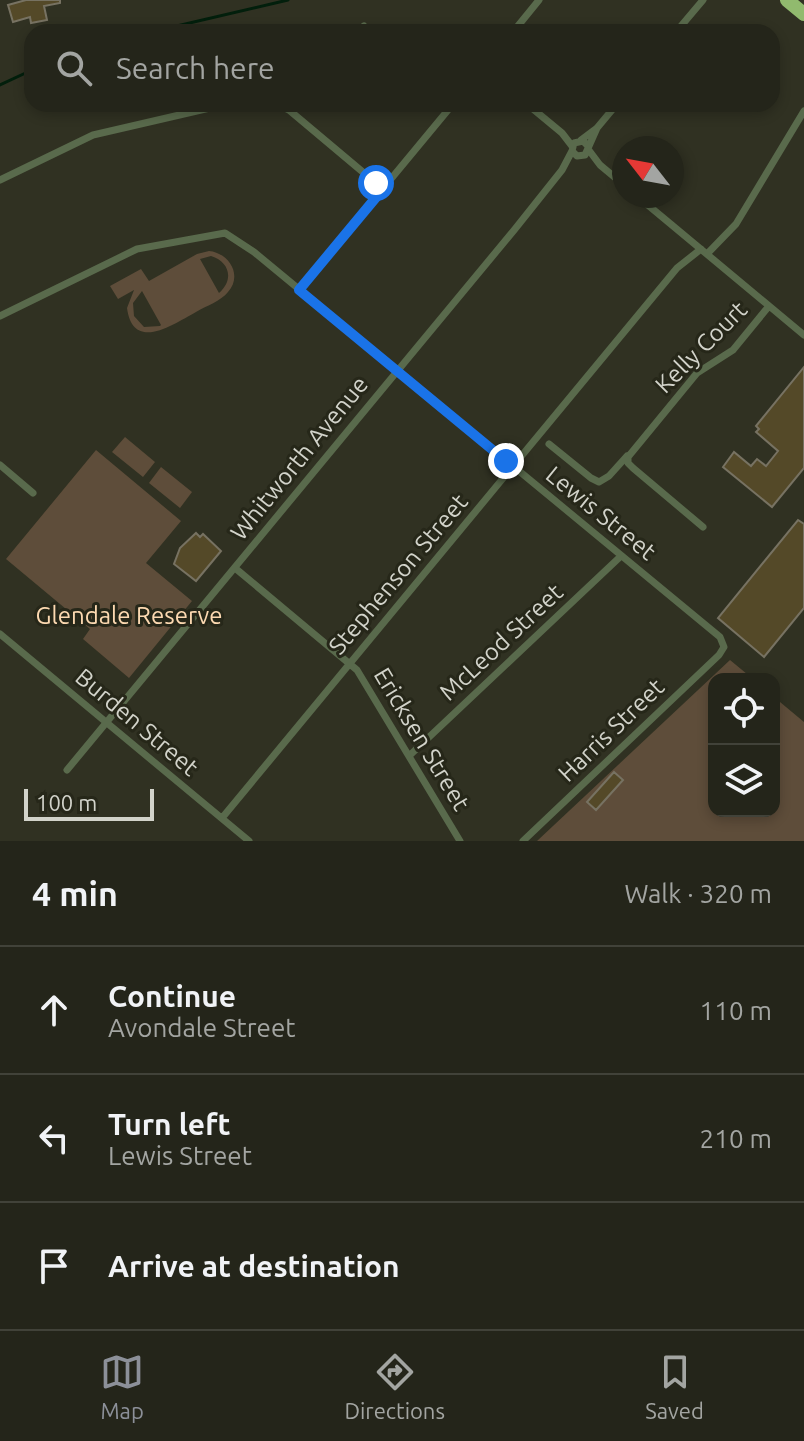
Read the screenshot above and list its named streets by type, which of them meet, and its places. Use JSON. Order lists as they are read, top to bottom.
{
  "streets": {
    "street": [
      "Kelly Court",
      "Whitworth Avenue",
      "Lewis Street",
      "Stephenson Street",
      "McLeod Street",
      "Burden Street",
      "Harris Street",
      "Ericksen Street"
    ]
  },
  "crossings": [
    ["Whitworth Avenue", "Lewis Street"],
    ["Whitworth Avenue", "Burden Street"],
    ["Whitworth Avenue", "Ericksen Street"],
    ["Lewis Street", "Stephenson Street"],
    ["Lewis Street", "McLeod Street"],
    ["Lewis Street", "Harris Street"],
    ["Stephenson Street", "Burden Street"],
    ["Stephenson Street", "Ericksen Street"],
    ["McLeod Street", "Ericksen Street"]
  ],
  "parks": ["Glendale Reserve"],
  "scale_bar": "100 m",
  "north": "top left",
  "page": {
    "search": "Search here",
    "scale": "100 m",
    "heading": ["4 min", "Walk · 320 m"],
    "list": [
      ["Continue", "Avondale Street", "110 m"],
      ["Turn left", "Lewis Street", "210 m"],
      "Arrive at destination"
    ],
    "nav": ["Map", "Directions", "Saved"]
  }
}
